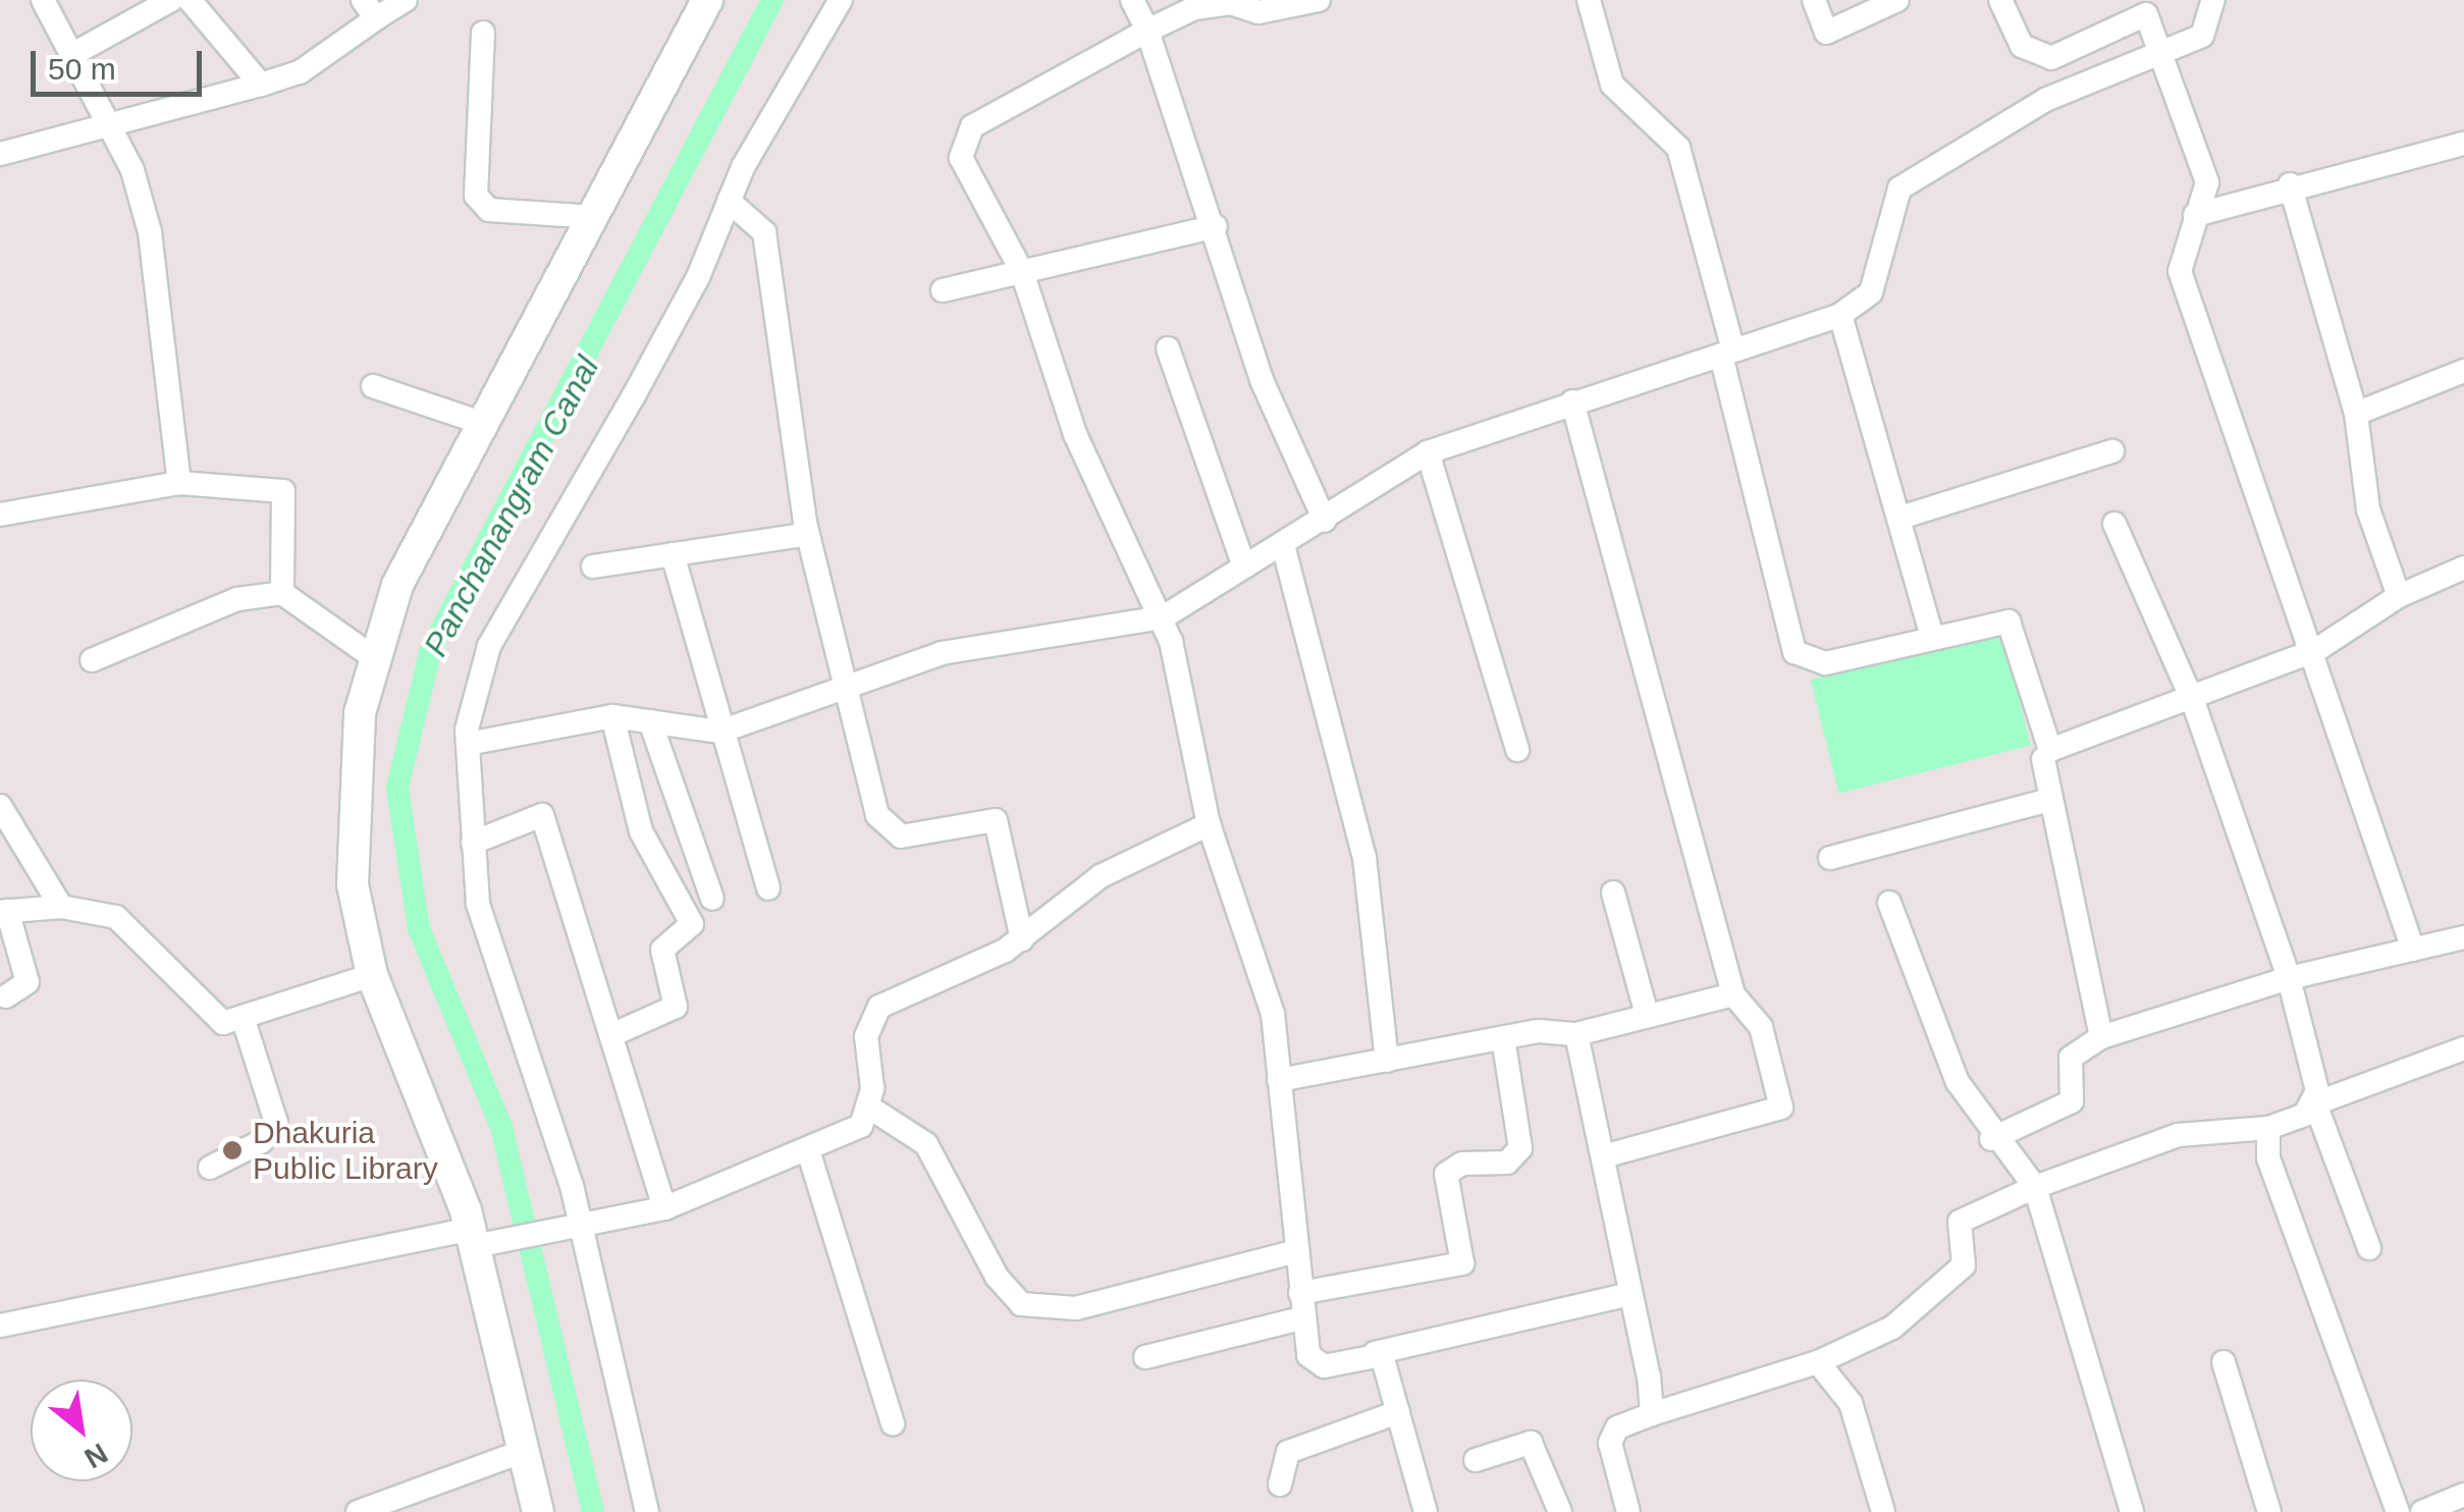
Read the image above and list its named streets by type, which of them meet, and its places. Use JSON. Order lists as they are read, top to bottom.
{
  "water": ["Panchanangram Canal"],
  "places": ["Dhakuria Public Library"],
  "scale_bar": "50 m",
  "north": "bottom right"
}
